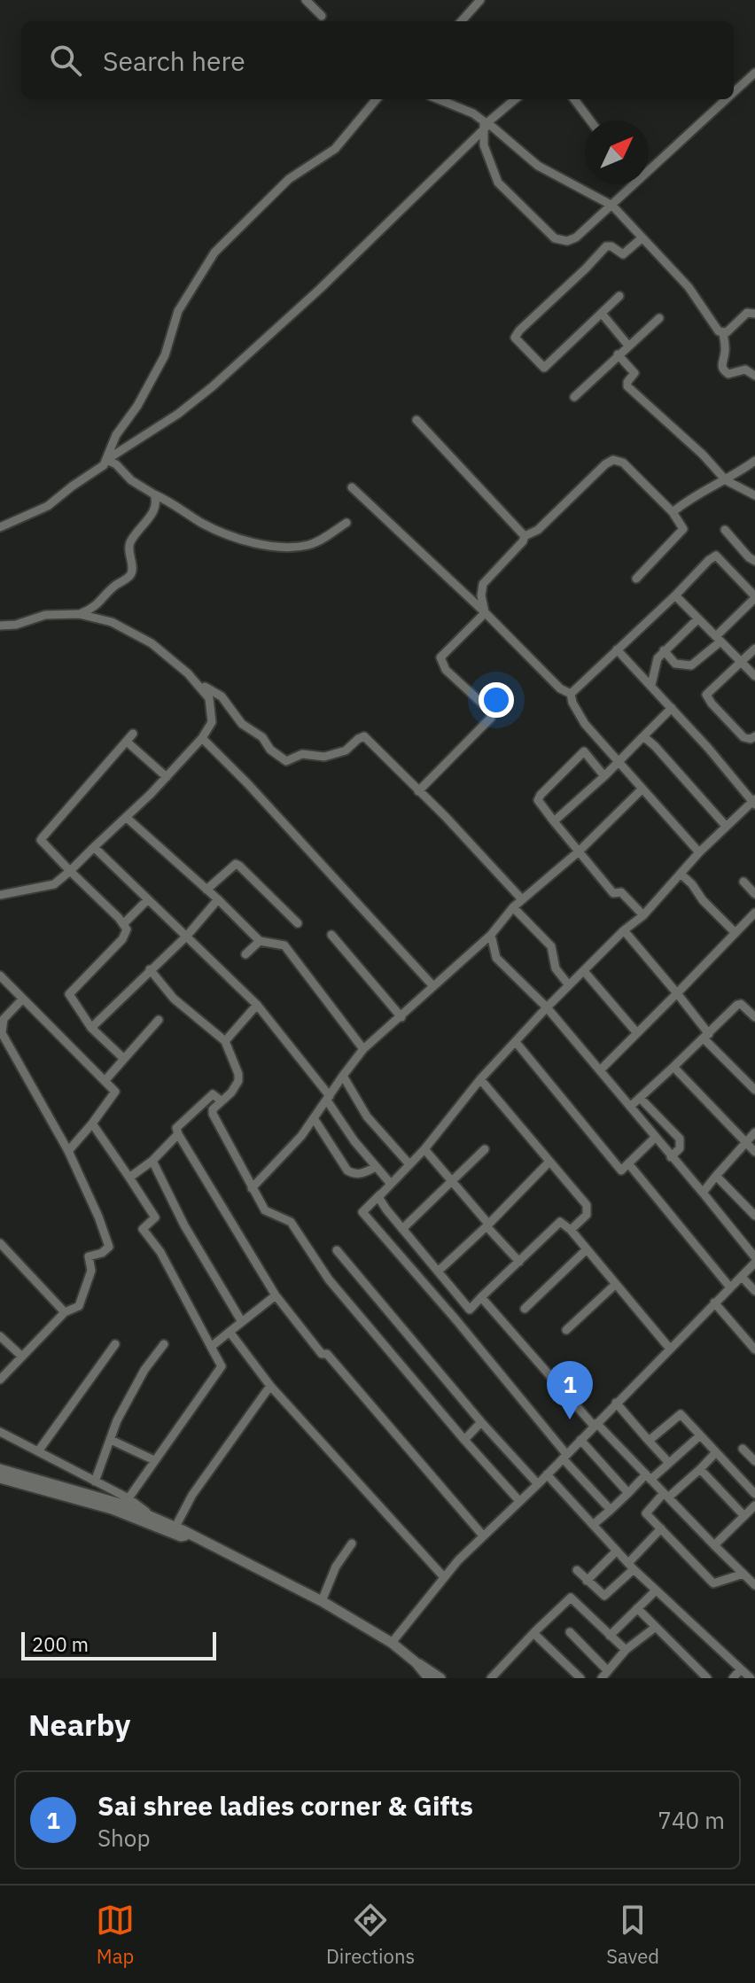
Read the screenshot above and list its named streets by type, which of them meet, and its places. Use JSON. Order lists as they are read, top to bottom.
{
  "scale_bar": "200 m",
  "north": "top right",
  "page": {
    "search": "Search here",
    "pins": "1",
    "scale": "200 m",
    "heading": "Nearby",
    "list": [
      {
        "mark": "1",
        "name": "Sai shree ladies corner & Gifts",
        "note": "Shop",
        "value": "740 m"
      }
    ],
    "nav": ["Map", "Directions", "Saved"]
  }
}
